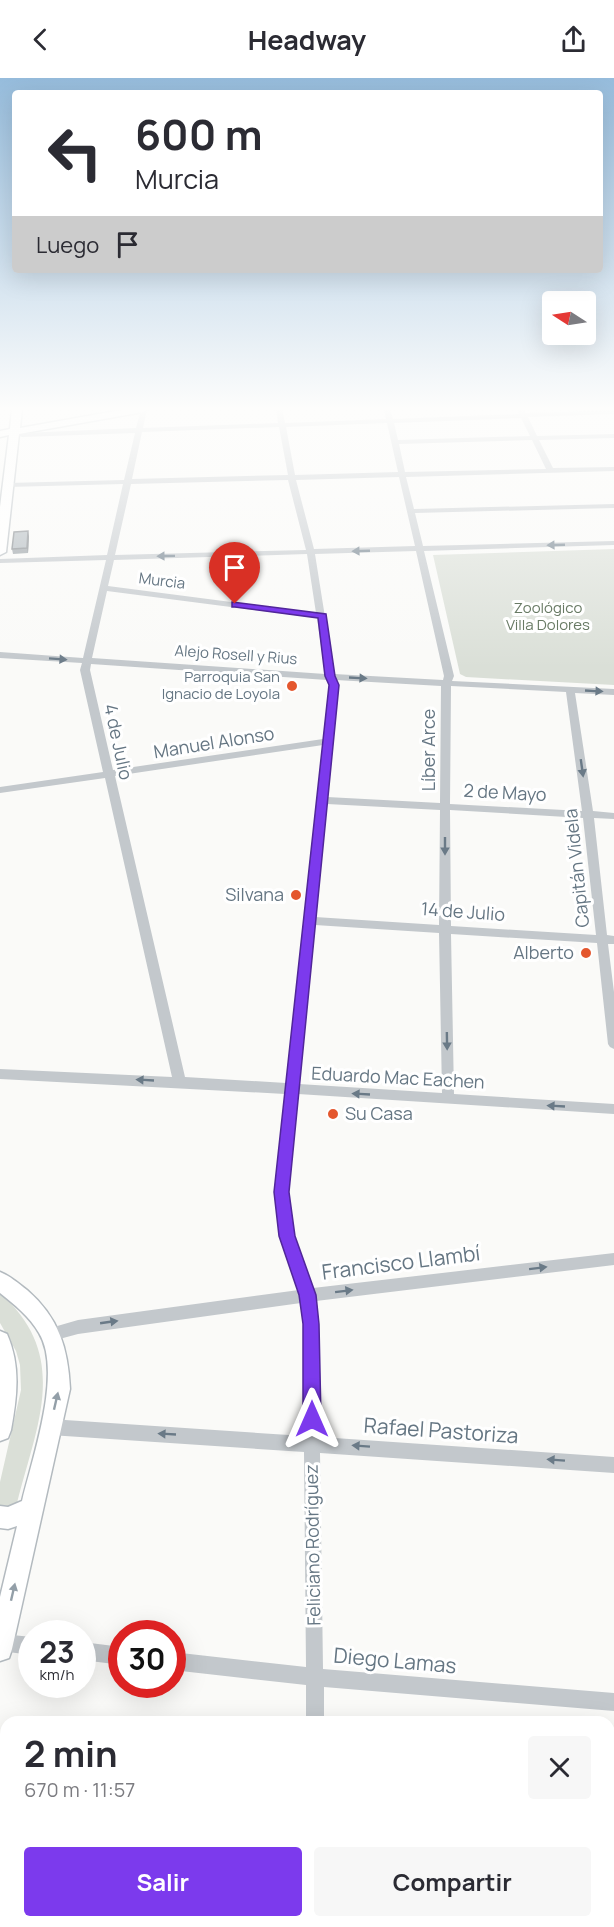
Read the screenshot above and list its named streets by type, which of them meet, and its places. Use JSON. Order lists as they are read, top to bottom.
{
  "streets": {
    "street": [
      "Murcia",
      "Alejo Rosell y Rius",
      "4 de Julio",
      "Manuel Alonso",
      "Líber Arce",
      "2 de Mayo",
      "Capitán Videla",
      "14 de Julio",
      "Eduardo Mac Eachen",
      "Francisco Llambí",
      "Rafael Pastoriza",
      "Feliciano Rodríguez",
      "Diego Lamas"
    ]
  },
  "crossings": [
    ["Murcia", "4 de Julio"],
    ["Murcia", "Feliciano Rodríguez"],
    ["Alejo Rosell y Rius", "4 de Julio"],
    ["Alejo Rosell y Rius", "Líber Arce"],
    ["Alejo Rosell y Rius", "Capitán Videla"],
    ["Alejo Rosell y Rius", "Feliciano Rodríguez"],
    ["4 de Julio", "Manuel Alonso"],
    ["4 de Julio", "Eduardo Mac Eachen"],
    ["Manuel Alonso", "Feliciano Rodríguez"],
    ["Líber Arce", "2 de Mayo"],
    ["Líber Arce", "14 de Julio"],
    ["Líber Arce", "Eduardo Mac Eachen"],
    ["2 de Mayo", "Capitán Videla"],
    ["2 de Mayo", "Feliciano Rodríguez"],
    ["Capitán Videla", "14 de Julio"],
    ["14 de Julio", "Feliciano Rodríguez"],
    ["Eduardo Mac Eachen", "Feliciano Rodríguez"],
    ["Francisco Llambí", "Feliciano Rodríguez"],
    ["Rafael Pastoriza", "Feliciano Rodríguez"],
    ["Feliciano Rodríguez", "Diego Lamas"]
  ],
  "one_way": [
    "Líber Arce",
    "Capitán Videla",
    "Eduardo Mac Eachen",
    "Francisco Llambí",
    "Rafael Pastoriza"
  ],
  "parks": ["Zoológico Villa Dolores"],
  "places": [
    "Parroquia San Ignacio de Loyola",
    "Silvana",
    "Alberto",
    "Su Casa"
  ],
  "north": "left",
  "page": {
    "header": "Headway",
    "turn": ["600 m", "Murcia"],
    "then": "Luego",
    "speed": "23 km/h",
    "limit": "30",
    "heading": ["2 min", "670 m · 11:57"],
    "buttons": ["Salir", "Compartir"]
  }
}
